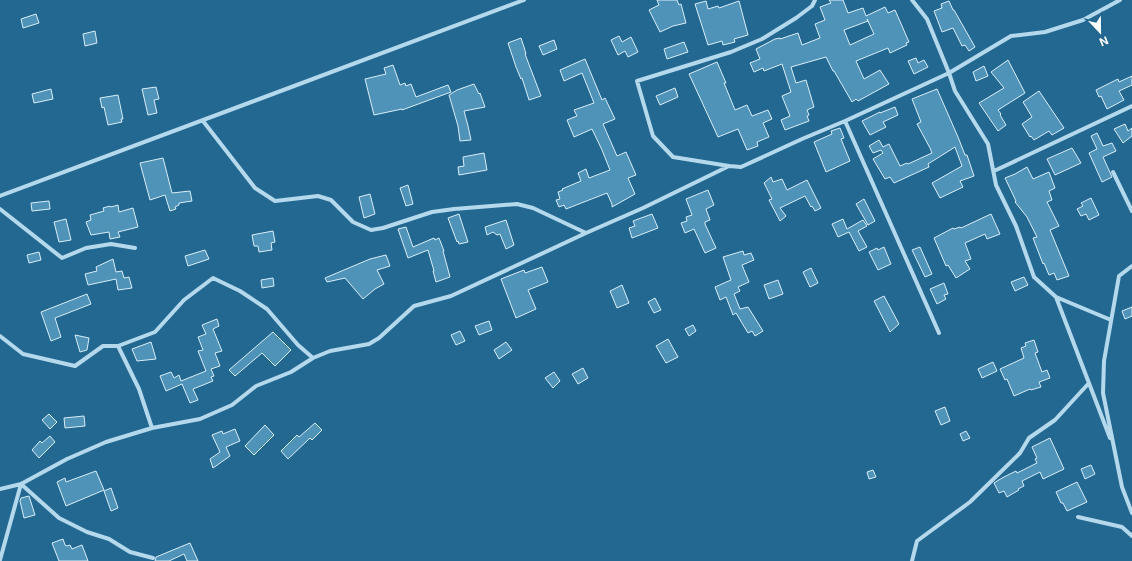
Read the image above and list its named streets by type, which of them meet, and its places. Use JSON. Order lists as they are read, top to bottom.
{
  "north": "bottom"
}
